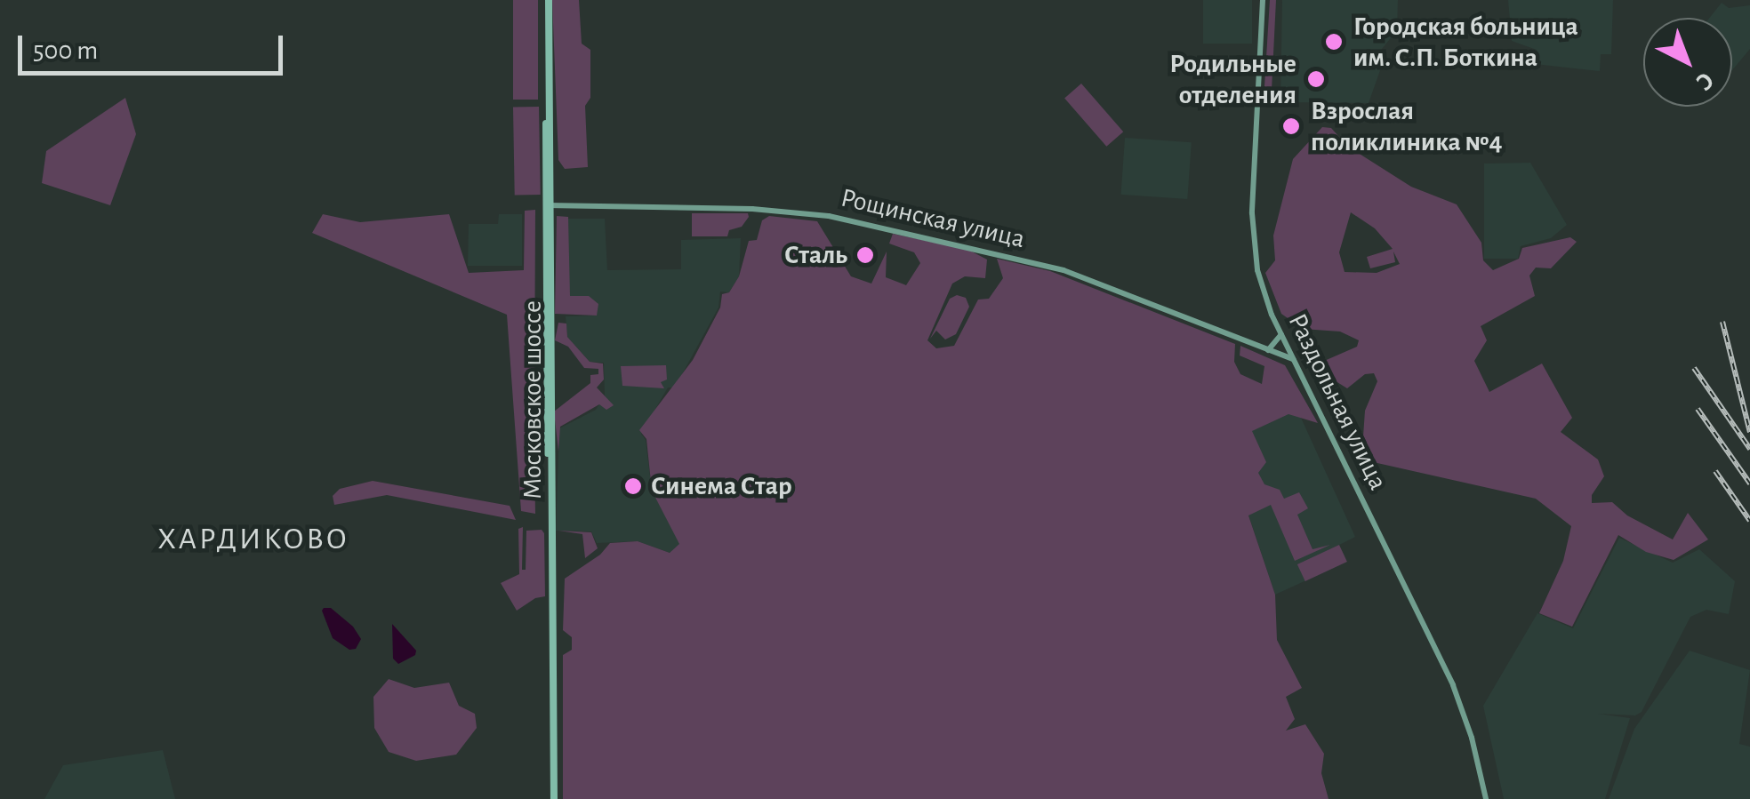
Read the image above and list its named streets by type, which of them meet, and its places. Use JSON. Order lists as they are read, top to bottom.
{
  "streets": {
    "main road": ["Рощинская улица", "Московское шоссе", "Раздольная улица"]
  },
  "crossings": [
    ["Рощинская улица", "Московское шоссе"],
    ["Рощинская улица", "Раздольная улица"]
  ],
  "districts": ["ХАРДИКОВО"],
  "places": [
    "Городская больница им. С.П. Боткина",
    "Родильные отделения",
    "Взрослая поликлиника №4",
    "Сталь",
    "Синема Стар"
  ],
  "scale_bar": "500 m",
  "north": "bottom right"
}
